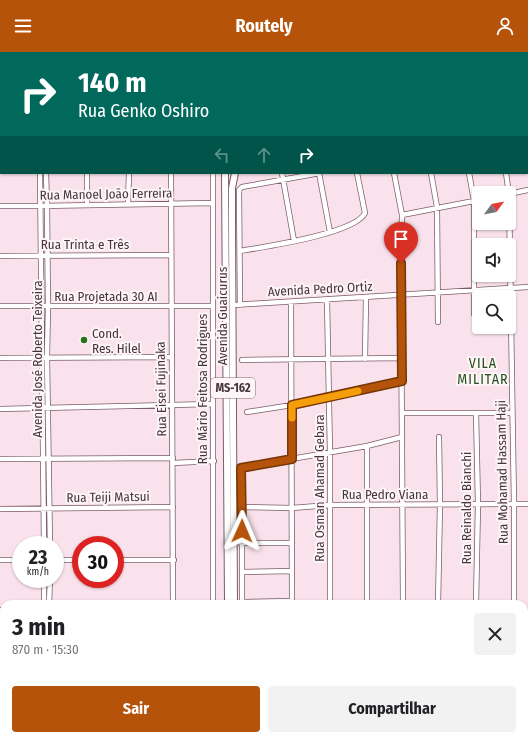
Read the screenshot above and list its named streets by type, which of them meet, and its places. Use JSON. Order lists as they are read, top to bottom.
{
  "streets": {
    "main road": ["Avenida Guaicurus", "MS-162"],
    "street": [
      "Rua Manoel João Ferreira",
      "Rua Trinta e Três",
      "Avenida Pedro Ortiz",
      "Rua Projetada 30 AI",
      "Avenida José Roberto Teixeira",
      "Rua Eisei Fujinaka",
      "Rua Mário Feitosa Rodrigues",
      "Rua Mohamad Hassam Haji",
      "Rua Osman Ahamad Gebara",
      "Rua Pedro Viana",
      "Rua Teiji Matsui",
      "Rua Reinaldo Bianchi"
    ]
  },
  "crossings": [
    ["Rua Manoel João Ferreira", "Avenida José Roberto Teixeira"],
    ["Rua Manoel João Ferreira", "Rua Eisei Fujinaka"],
    ["Rua Manoel João Ferreira", "Rua Mário Feitosa Rodrigues"],
    ["Rua Trinta e Três", "Avenida José Roberto Teixeira"],
    ["Rua Trinta e Três", "Rua Eisei Fujinaka"],
    ["Avenida Pedro Ortiz", "Avenida Guaicurus"],
    ["Avenida Pedro Ortiz", "Rua Mohamad Hassam Haji"],
    ["Avenida Pedro Ortiz", "Rua Osman Ahamad Gebara"],
    ["Rua Projetada 30 AI", "Avenida José Roberto Teixeira"],
    ["Rua Projetada 30 AI", "Rua Eisei Fujinaka"],
    ["Rua Projetada 30 AI", "Rua Mário Feitosa Rodrigues"],
    ["Avenida José Roberto Teixeira", "Rua Teiji Matsui"],
    ["Rua Eisei Fujinaka", "Rua Teiji Matsui"],
    ["Rua Mohamad Hassam Haji", "Rua Pedro Viana"],
    ["Rua Osman Ahamad Gebara", "Rua Pedro Viana"],
    ["Rua Pedro Viana", "Rua Reinaldo Bianchi"]
  ],
  "districts": ["VILA MILITAR"],
  "places": ["Cond. Res. Hilel"],
  "north": "top right",
  "page": {
    "header": "Routely",
    "turn": ["140 m", "Rua Genko Oshiro"],
    "speed": "23 km/h",
    "limit": "30",
    "heading": ["3 min", "870 m · 15:30"],
    "buttons": ["Sair", "Compartilhar"]
  }
}
